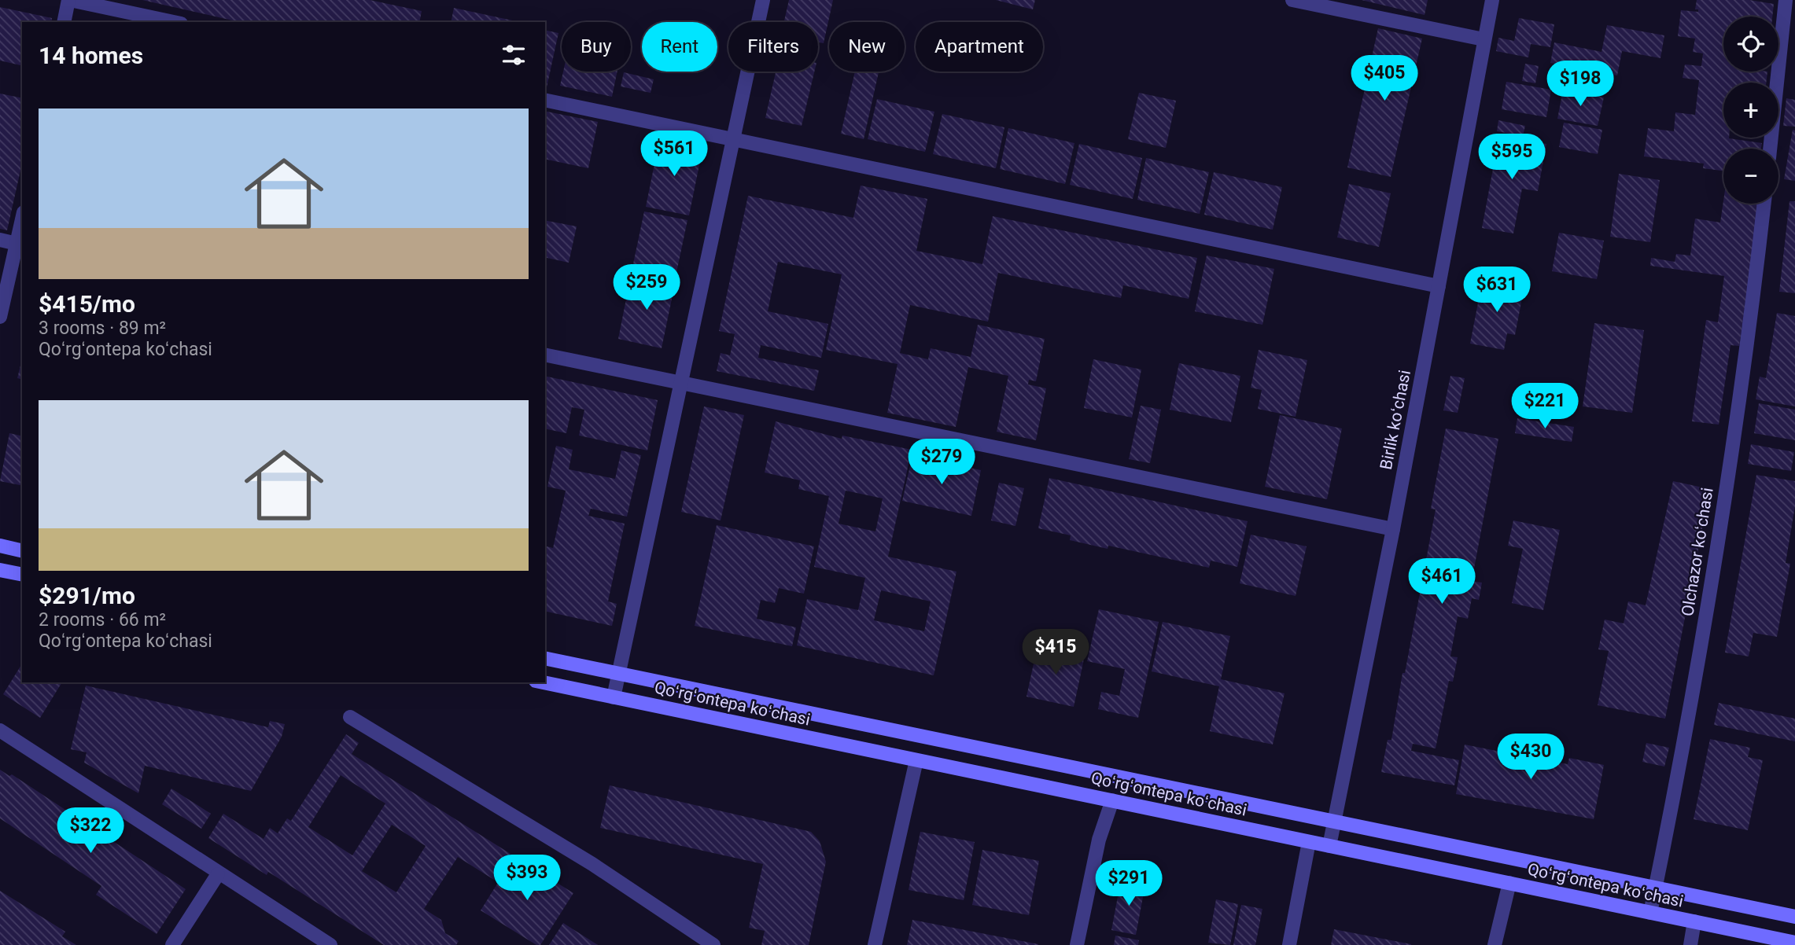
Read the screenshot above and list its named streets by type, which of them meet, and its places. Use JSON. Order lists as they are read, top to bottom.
{
  "streets": {
    "main road": ["Qoʻrgʻontepa koʻchasi"],
    "street": ["Birlik koʻchasi", "Olchazor koʻchasi"]
  },
  "crossings": [
    ["Birlik koʻchasi", "Qoʻrgʻontepa koʻchasi"],
    ["Olchazor koʻchasi", "Qoʻrgʻontepa koʻchasi"]
  ],
  "page": {
    "map_buttons": ["+", "−"],
    "chip": [
      "Buy",
      "Rent",
      "Filters",
      "New",
      "Apartment"
    ],
    "heading": "14 homes",
    "price": [
      "$405",
      "$198",
      "$561",
      "$595",
      "$259",
      "$631",
      "$221",
      "$279",
      "$461",
      "$415",
      "$430",
      "$322",
      "$393",
      "$291"
    ],
    "list": [
      {
        "name": "$415/mo",
        "note": "3 rooms · 89 m² · Qoʻrgʻontepa koʻchasi"
      },
      {
        "name": "$291/mo",
        "note": "2 rooms · 66 m² · Qoʻrgʻontepa koʻchasi"
      }
    ]
  }
}
